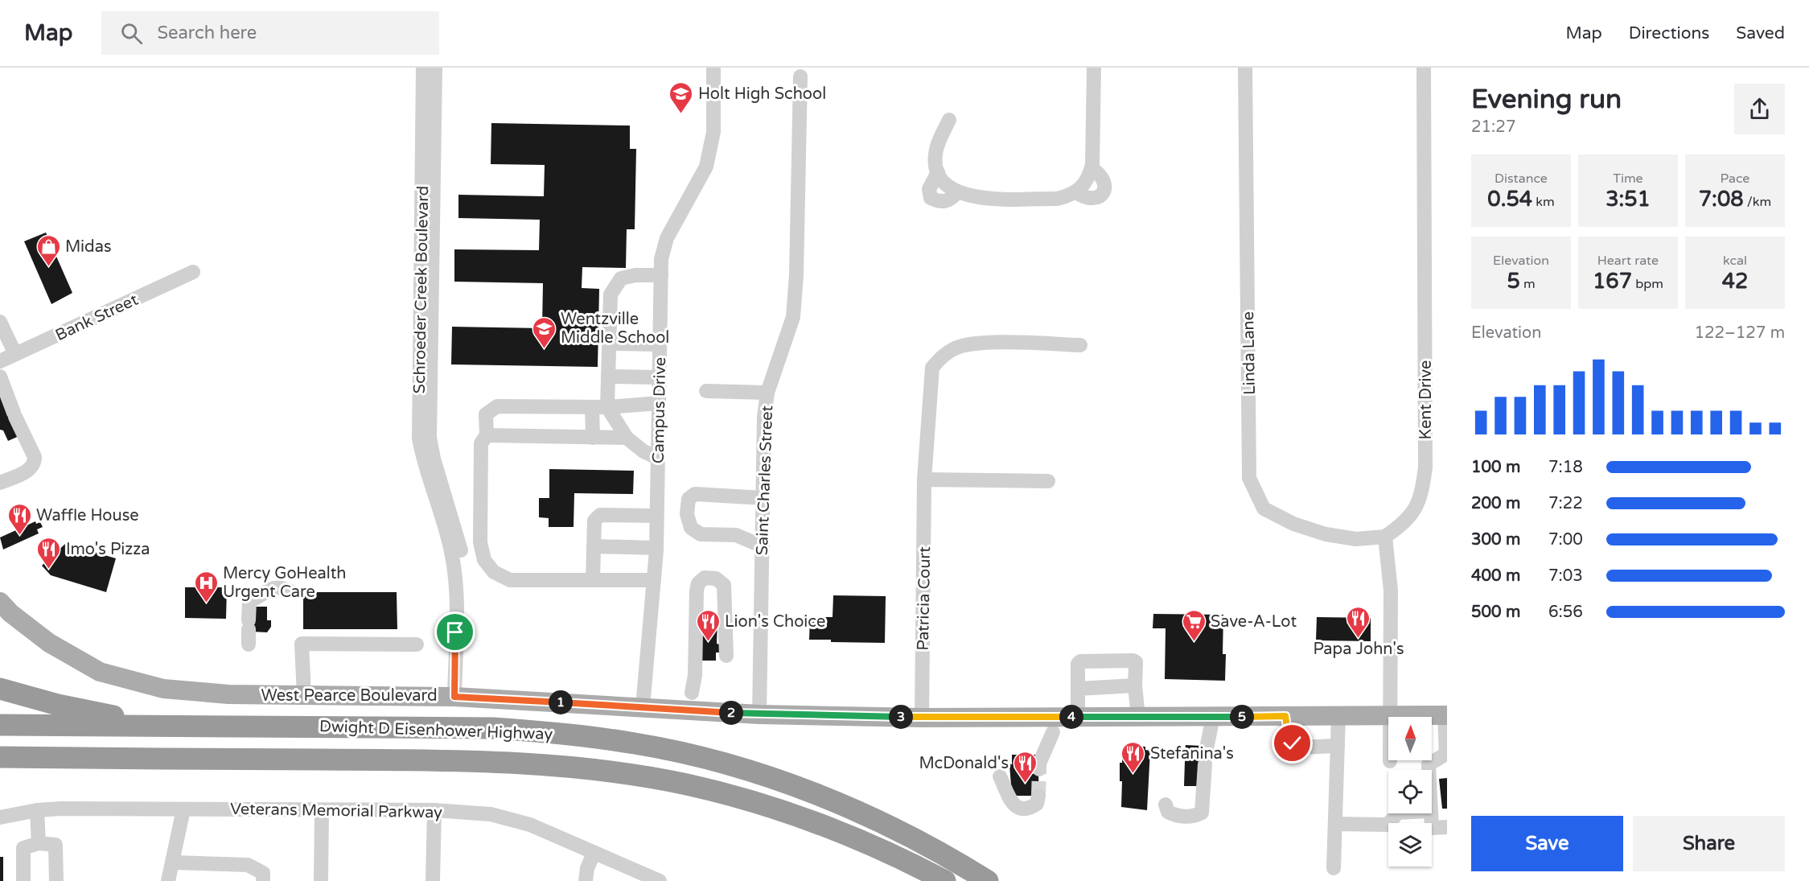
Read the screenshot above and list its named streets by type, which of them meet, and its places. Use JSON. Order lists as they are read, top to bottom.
{
  "streets": {
    "highway": ["Dwight D Eisenhower Highway"],
    "main road": ["West Pearce Boulevard"],
    "street": [
      "Schroeder Creek Boulevard",
      "Bank Street",
      "Linda Lane",
      "Kent Drive",
      "Campus Drive",
      "Saint Charles Street",
      "Patricia Court",
      "Veterans Memorial Parkway"
    ]
  },
  "crossings": [
    ["Schroeder Creek Boulevard", "West Pearce Boulevard"],
    ["Linda Lane", "Kent Drive"],
    ["Campus Drive", "West Pearce Boulevard"],
    ["Saint Charles Street", "West Pearce Boulevard"],
    ["Patricia Court", "West Pearce Boulevard"]
  ],
  "places": {
    "school or university": ["Holt High School", "Wentzville Middle School"],
    "shop": ["Midas"],
    "restaurant": [
      "Waffle House",
      "Imo's Pizza",
      "Papa John's",
      "Lion's Choice",
      "Stefanina's",
      "McDonald's"
    ],
    "hospital": ["Mercy GoHealth Urgent Care"],
    "supermarket": ["Save-A-Lot"]
  },
  "north": "top",
  "page": {
    "header": "Map",
    "search": "Search here",
    "nav": ["Map", "Directions", "Saved"],
    "heading": ["Evening run", "21:27"],
    "stats": [
      ["Distance", "0.54 km"],
      ["Time", "3:51"],
      ["Pace", "7:08 /km"],
      ["Elevation", "5 m"],
      ["Heart rate", "167 bpm"],
      ["kcal", "42"]
    ],
    "chart": ["Elevation", "122–127 m"],
    "list": [
      {
        "name": "100 m",
        "note": "7:18"
      },
      {
        "name": "200 m",
        "note": "7:22"
      },
      {
        "name": "300 m",
        "note": "7:00"
      },
      {
        "name": "400 m",
        "note": "7:03"
      },
      {
        "name": "500 m",
        "note": "6:56"
      }
    ],
    "pins": [
      "1",
      "2",
      "3",
      "4",
      "5"
    ],
    "buttons": ["Save", "Share"]
  }
}
